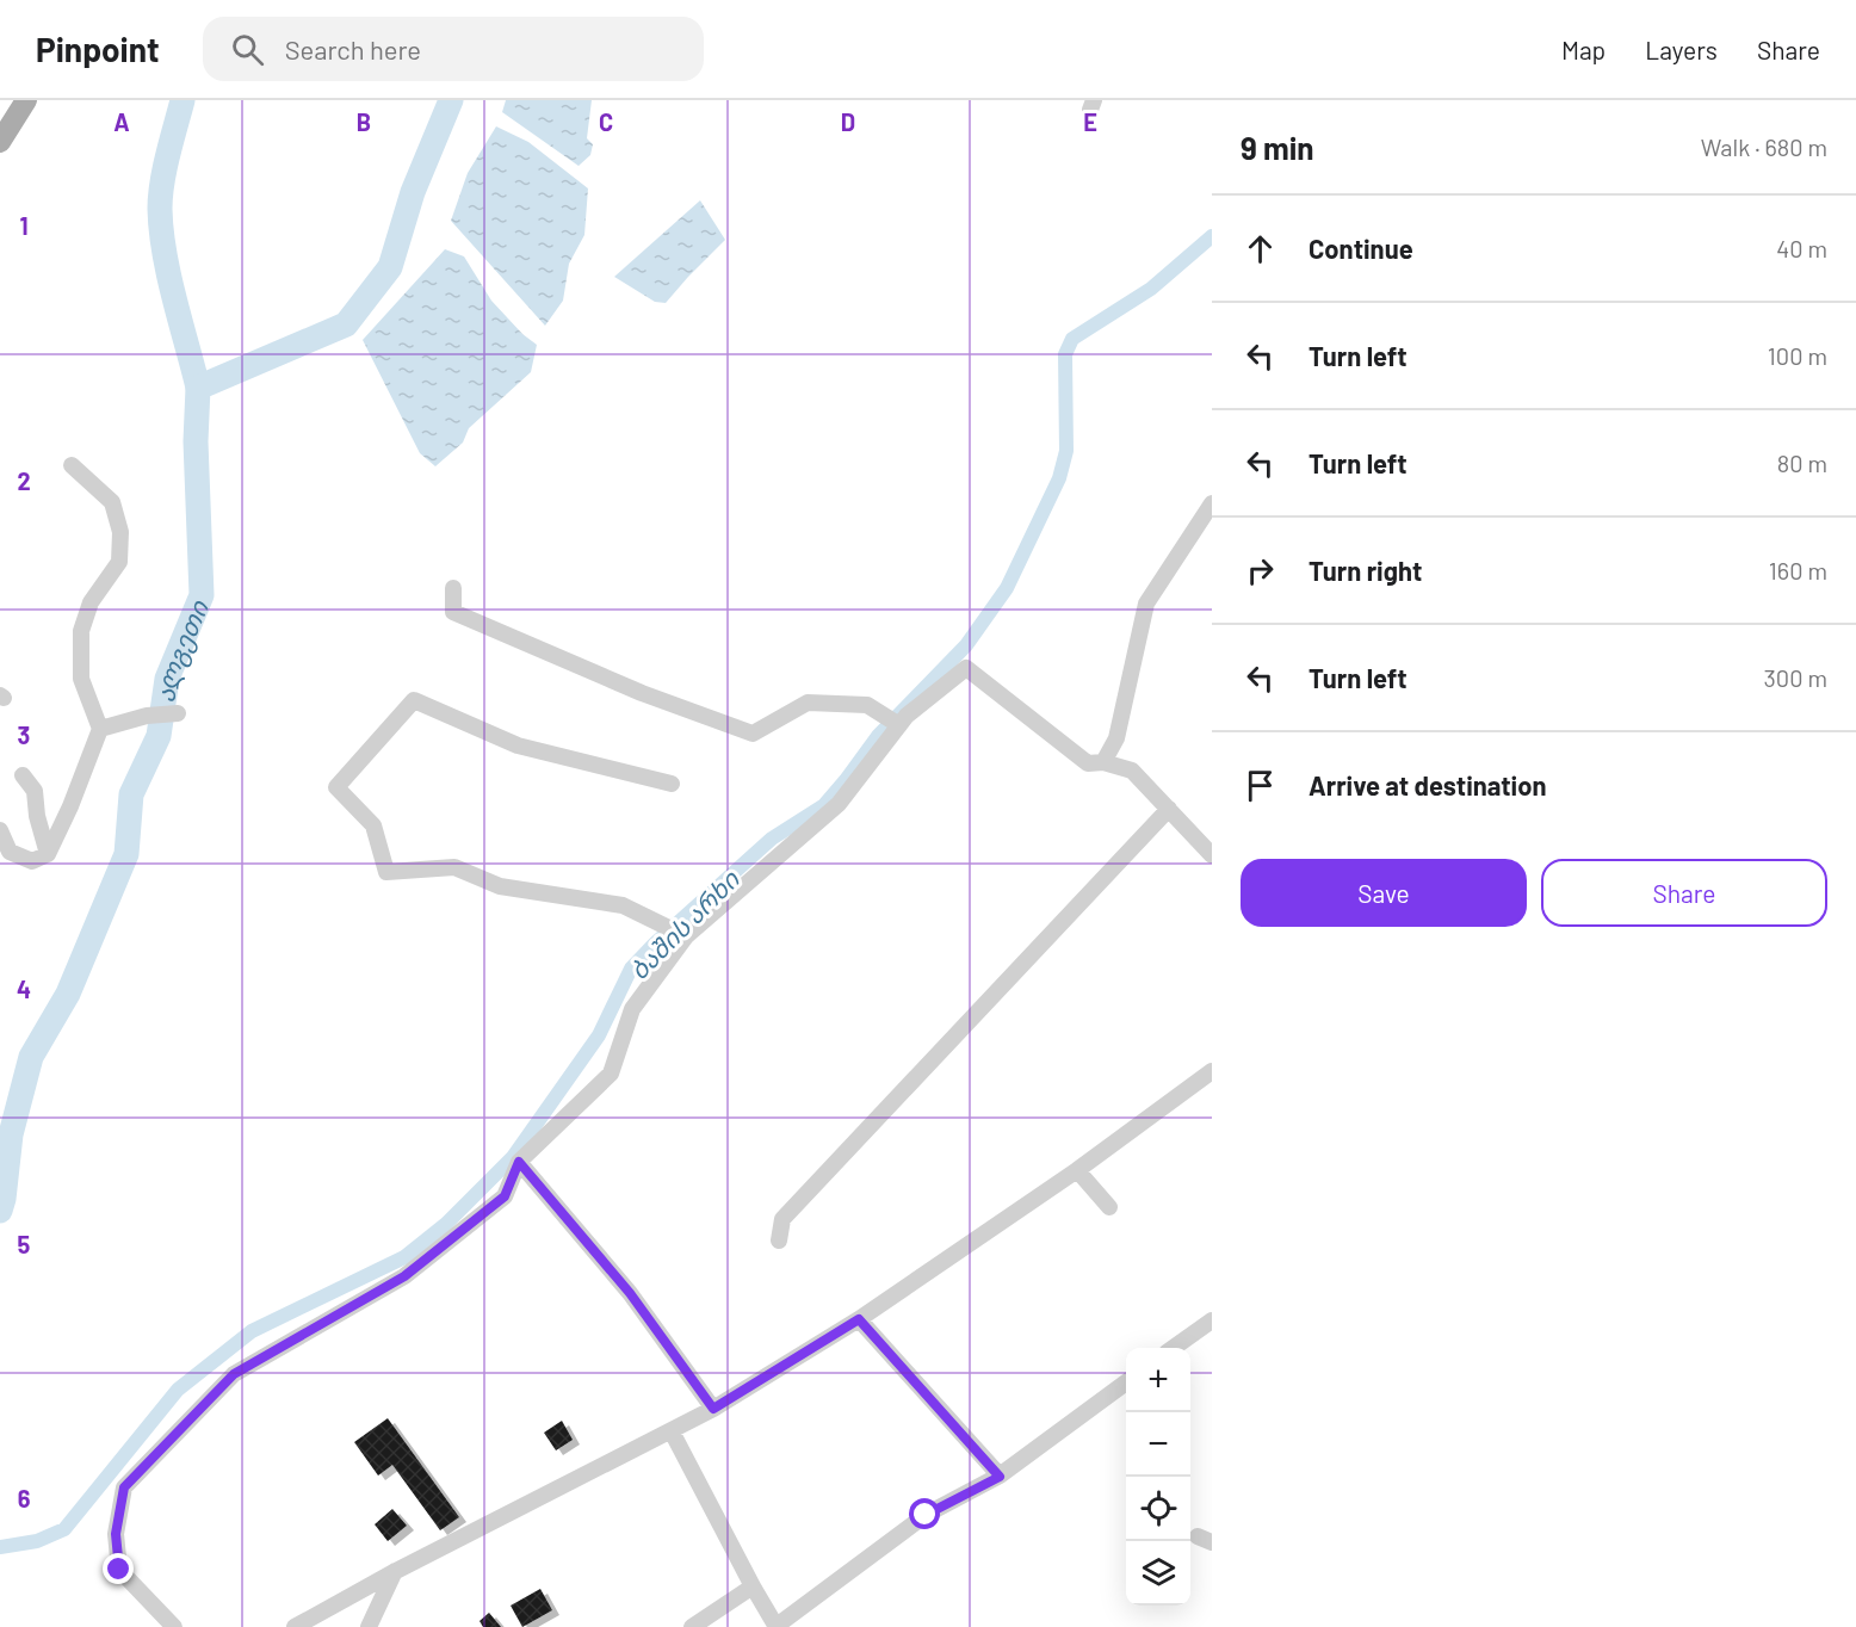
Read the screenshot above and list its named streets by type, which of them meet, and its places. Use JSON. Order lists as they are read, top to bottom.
{
  "water": ["ალგეთი", "ბაშის არხი"],
  "page": {
    "header": "Pinpoint",
    "search": "Search here",
    "nav": ["Map", "Layers", "Share"],
    "heading": ["9 min", "Walk · 680 m"],
    "list": [
      ["Continue", "40 m"],
      ["Turn left", "100 m"],
      ["Turn left", "80 m"],
      ["Turn right", "160 m"],
      ["Turn left", "300 m"],
      "Arrive at destination"
    ],
    "buttons": ["Save", "Share"],
    "map_buttons": ["+", "−"]
  },
  "grid": {
    "columns": [
      "A",
      "B",
      "C",
      "D",
      "E"
    ],
    "rows": [
      "1",
      "2",
      "3",
      "4",
      "5",
      "6"
    ]
  }
}
